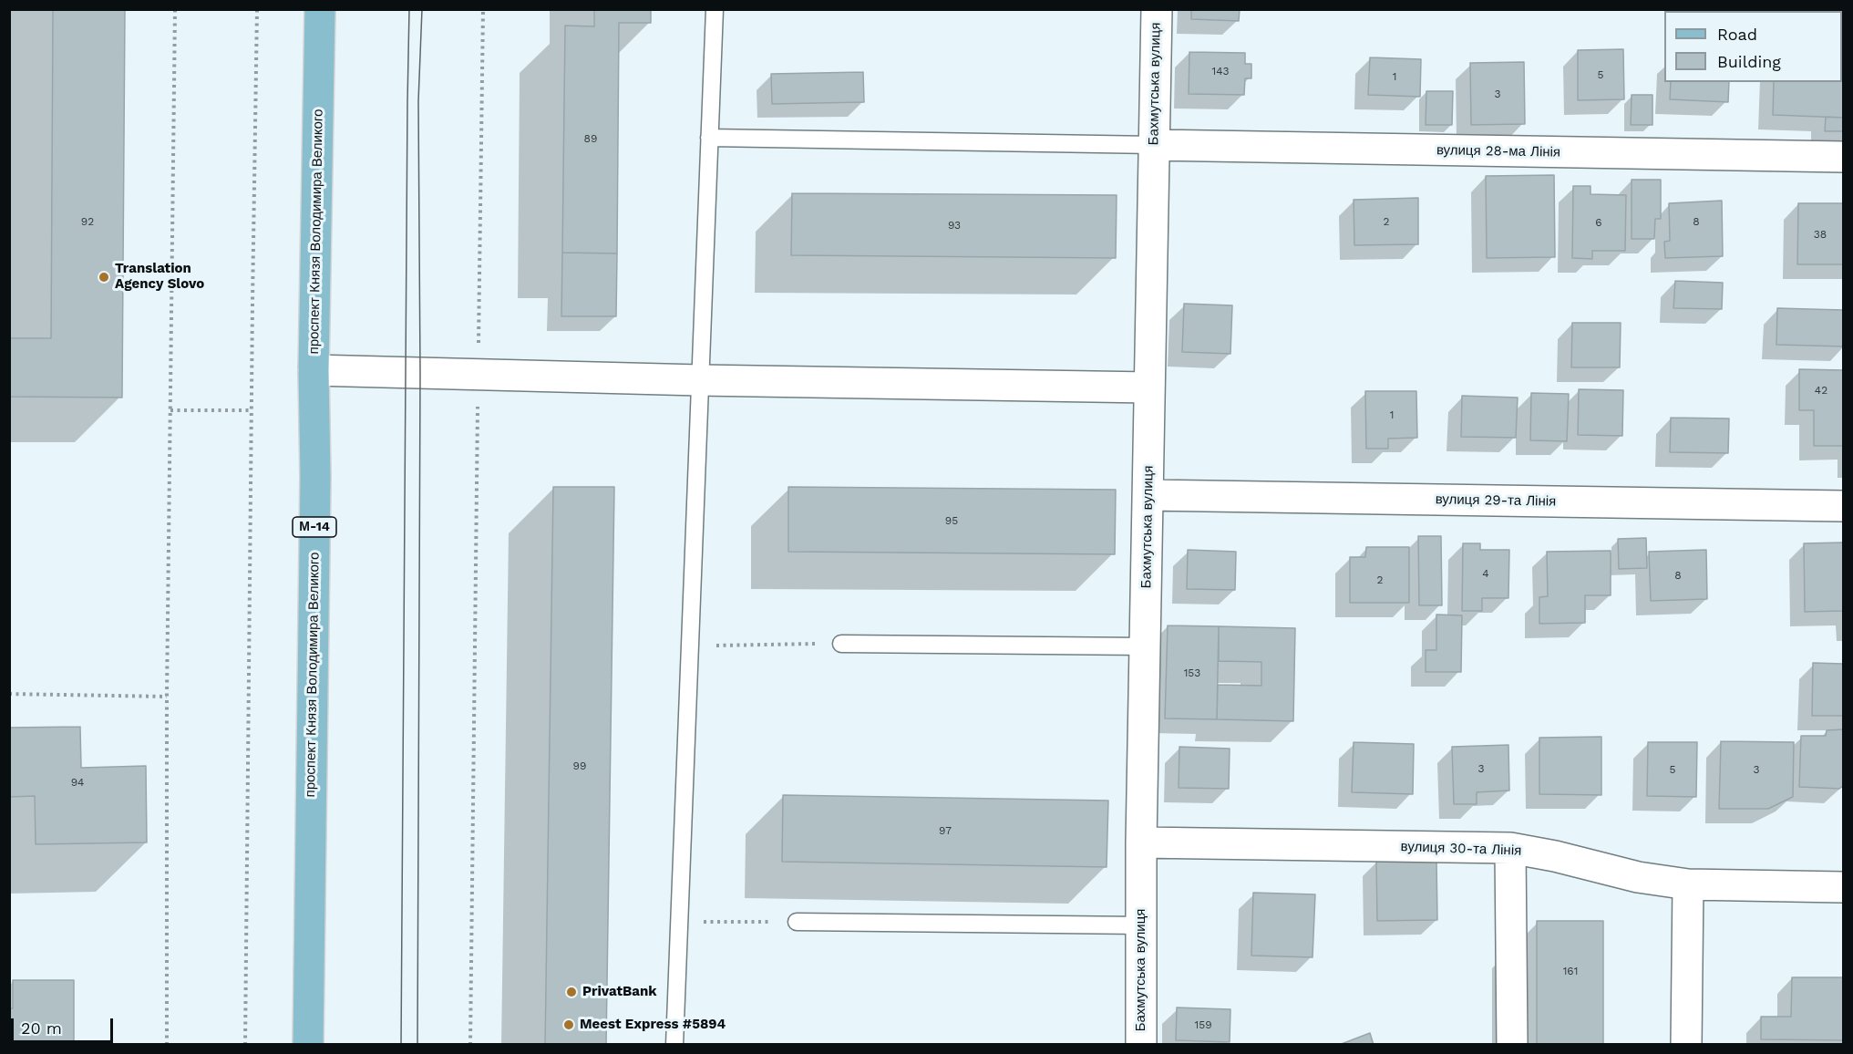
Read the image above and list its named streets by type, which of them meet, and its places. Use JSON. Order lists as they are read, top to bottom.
{
  "streets": {
    "main road": ["проспект Князя Володимира Великого", "М-14"],
    "street": [
      "Бахмутська вулиця",
      "вулиця 28-ма Лінія",
      "вулиця 29-та Лінія",
      "вулиця 30-та Лінія"
    ]
  },
  "crossings": [
    ["Бахмутська вулиця", "вулиця 28-ма Лінія"],
    ["Бахмутська вулиця", "вулиця 29-та Лінія"],
    ["Бахмутська вулиця", "вулиця 30-та Лінія"]
  ],
  "places": ["Translation Agency Slovo", "PrivatBank", "Meest Express #5894"],
  "house_numbers": [
    "143",
    "5",
    "1",
    "3",
    "89",
    "92",
    "2",
    "8",
    "6",
    "93",
    "38",
    "42",
    "1",
    "95",
    "4",
    "8",
    "2",
    "153",
    "99",
    "3",
    "5",
    "3",
    "94",
    "97",
    "161",
    "159"
  ],
  "legend": ["Road", "Building"],
  "scale_bar": "20 m"
}
